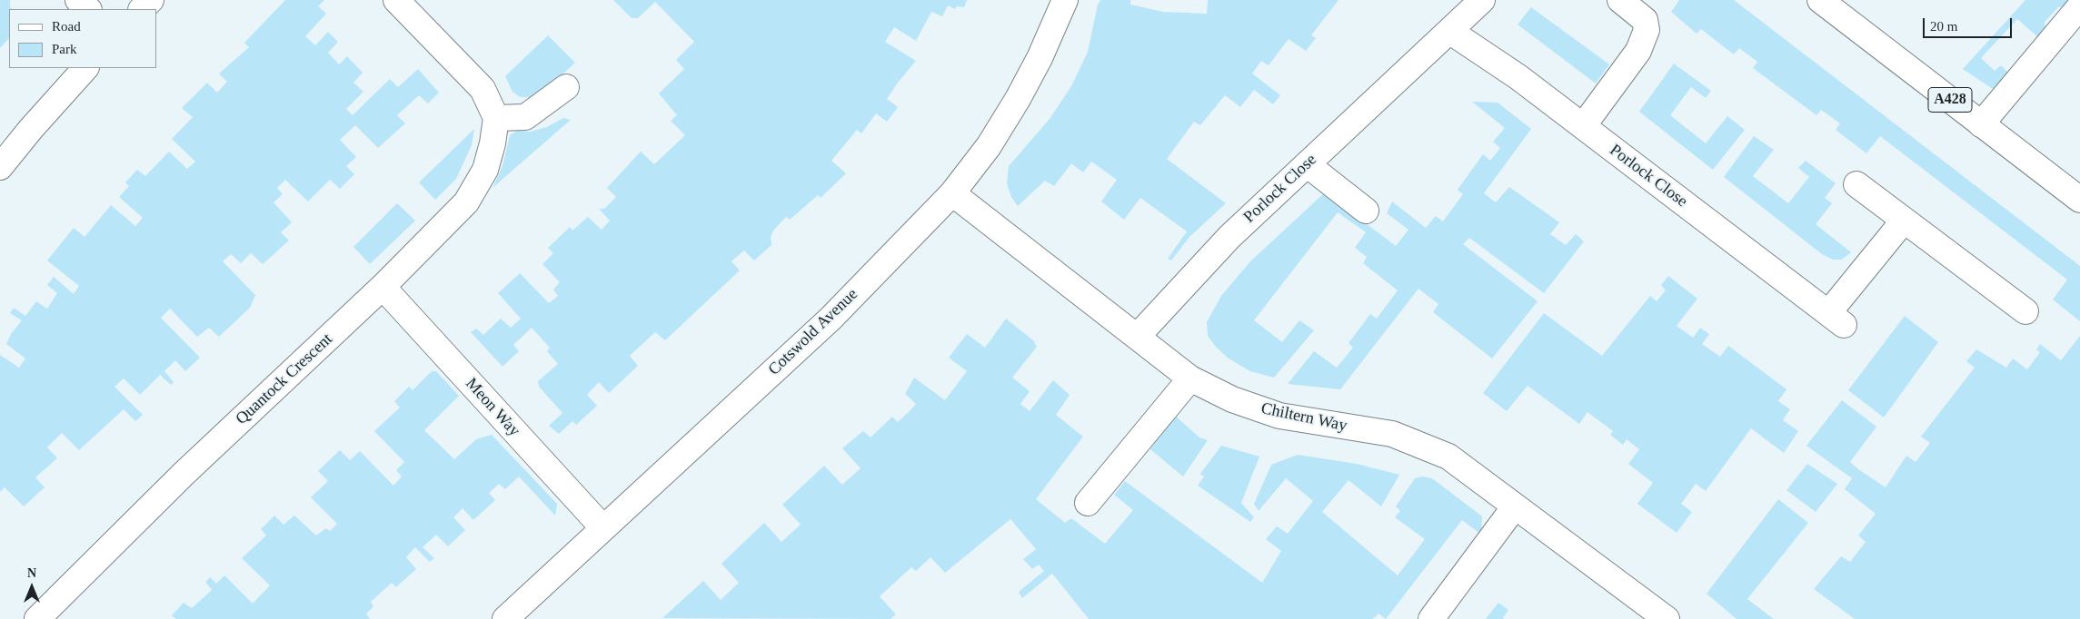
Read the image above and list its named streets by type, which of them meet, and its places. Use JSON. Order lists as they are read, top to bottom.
{
  "streets": {
    "street": [
      "A428",
      "Porlock Close",
      "Cotswold Avenue",
      "Quantock Crescent",
      "Meon Way",
      "Chiltern Way"
    ]
  },
  "crossings": [
    ["Porlock Close", "Chiltern Way"],
    ["Cotswold Avenue", "Meon Way"],
    ["Cotswold Avenue", "Chiltern Way"],
    ["Quantock Crescent", "Meon Way"]
  ],
  "legend": ["Road", "Park"],
  "scale_bar": "20 m",
  "north": "top"
}
